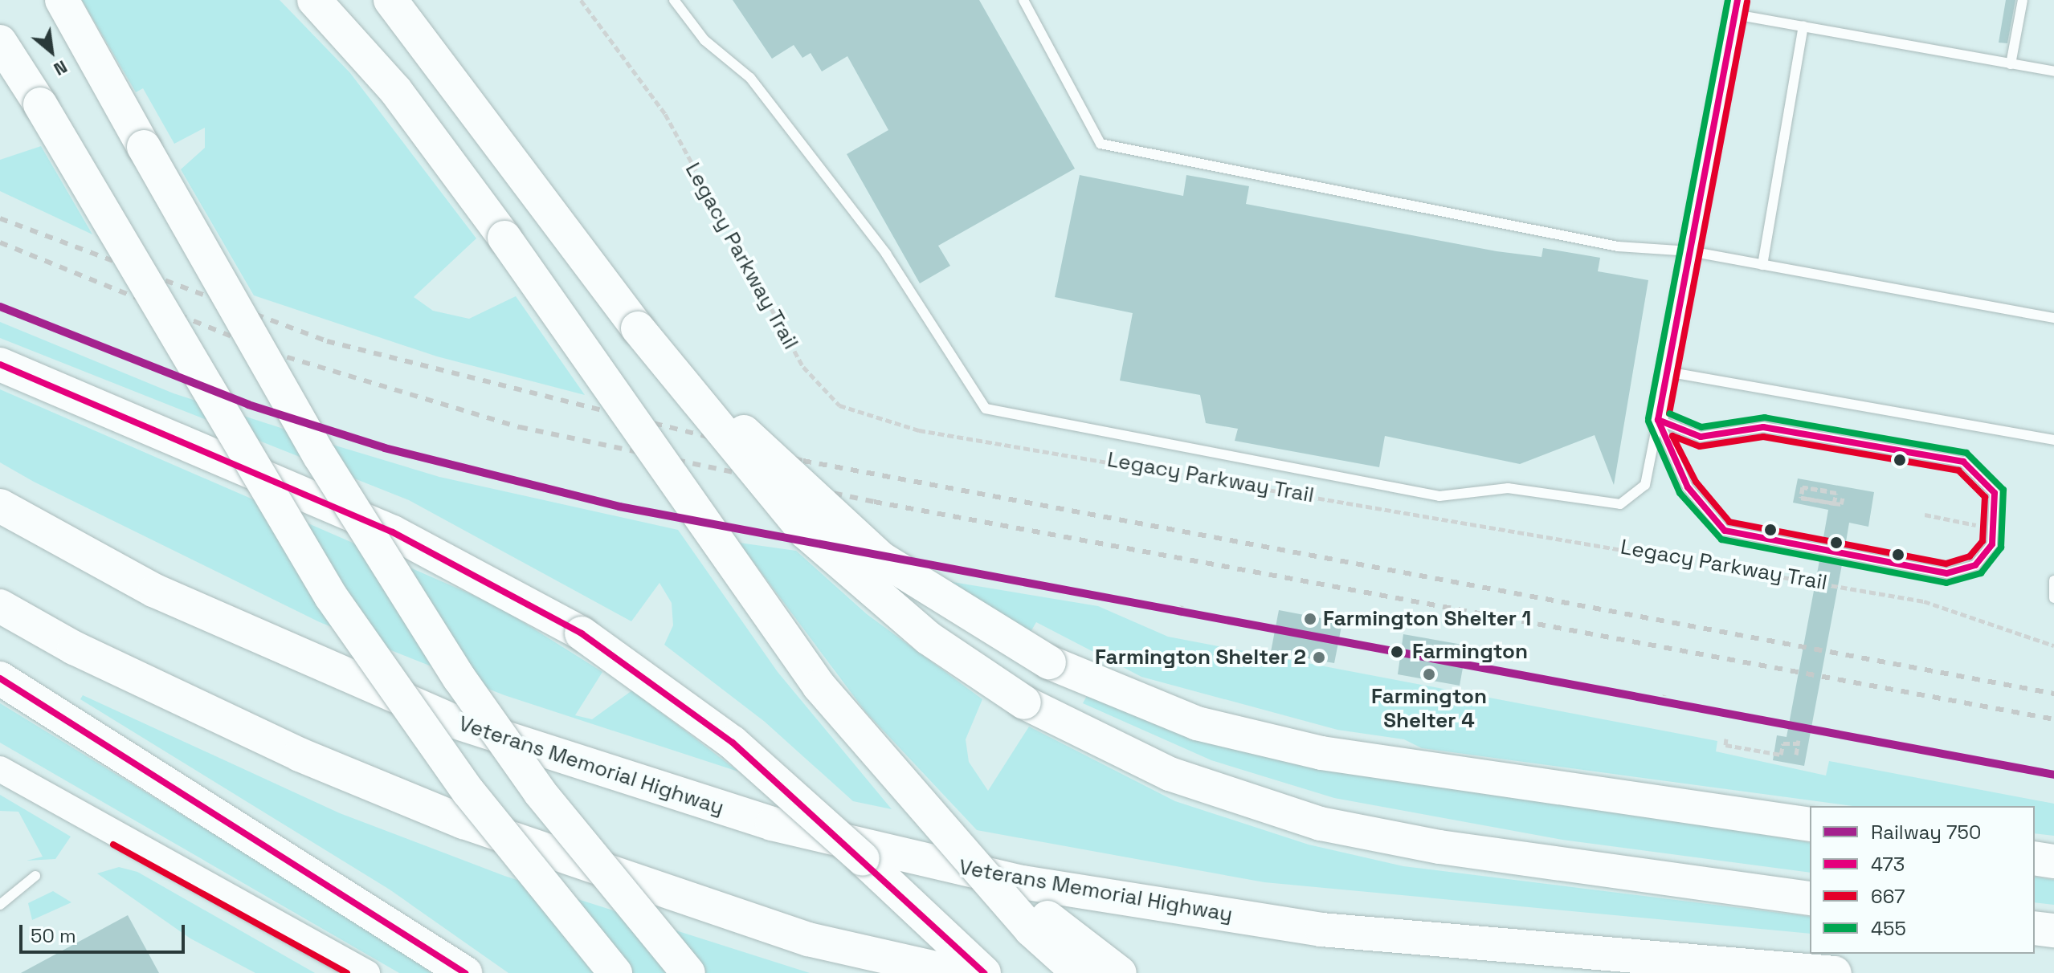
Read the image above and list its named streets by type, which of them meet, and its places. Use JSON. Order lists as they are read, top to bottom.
{
  "streets": {
    "highway": ["Veterans Memorial Highway"],
    "path": ["Legacy Parkway Trail"]
  },
  "places": [
    "Farmington Shelter 1",
    "Farmington",
    "Farmington Shelter 2",
    "Farmington Shelter 4"
  ],
  "lines": [
    "transit line 473",
    "transit line 455",
    "transit line 667",
    "rail line 750"
  ],
  "legend": [
    "Railway 750",
    "473",
    "667",
    "455"
  ],
  "scale_bar": "50 m",
  "north": "bottom right"
}
